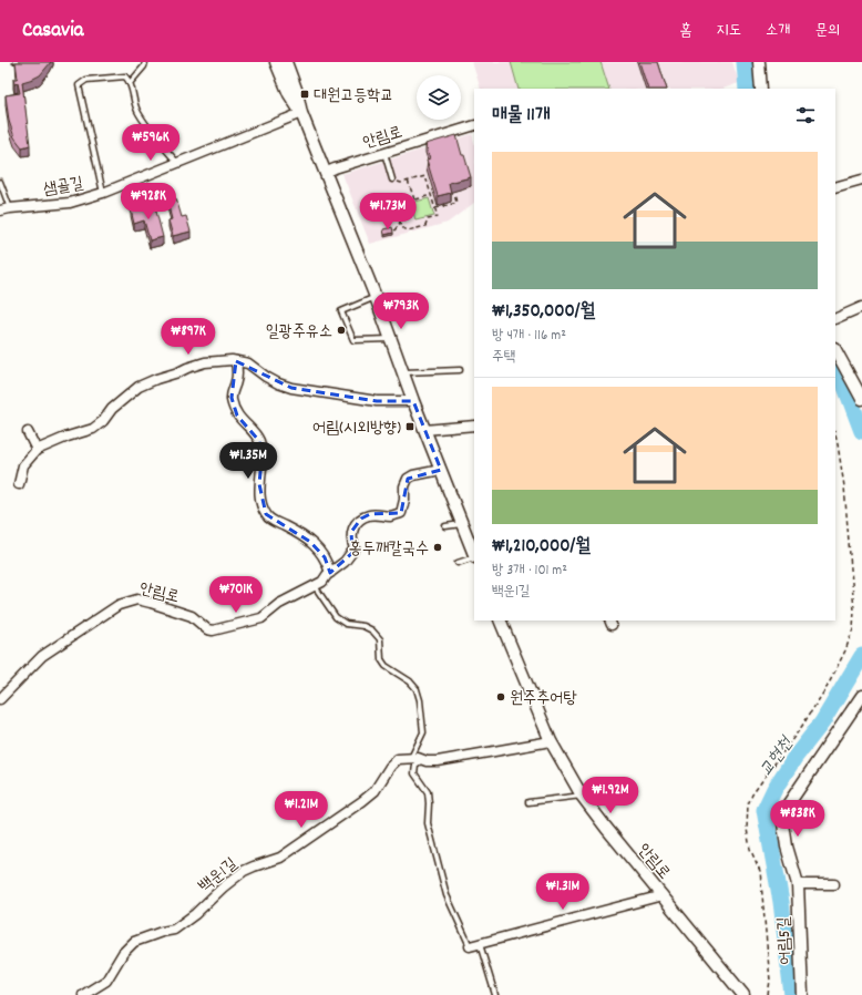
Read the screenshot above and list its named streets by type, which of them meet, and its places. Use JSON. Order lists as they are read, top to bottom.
{
  "streets": {
    "street": [
      "안림로",
      "샘골길",
      "백운1길",
      "어림5길"
    ]
  },
  "water": ["교현천"],
  "places": {
    "transit": ["대원고등학교", "어림(시외방향)"],
    "other": ["일광주유소", "홍두깨칼국수", "원주추어탕"]
  },
  "page": {
    "header": "Casavia",
    "nav": [
      "홈",
      "지도",
      "소개",
      "문의"
    ],
    "heading": "매물 11개",
    "price": [
      "₩596K",
      "₩928K",
      "₩1.73M",
      "₩793K",
      "₩897K",
      "₩1.35M",
      "₩701K",
      "₩1.92M",
      "₩1.21M",
      "₩838K",
      "₩1.31M"
    ],
    "list": [
      {
        "name": "₩1,350,000/월",
        "note": "방 4개 · 116 m² · 주택"
      },
      {
        "name": "₩1,210,000/월",
        "note": "방 3개 · 101 m² · 백운1길"
      }
    ]
  }
}
